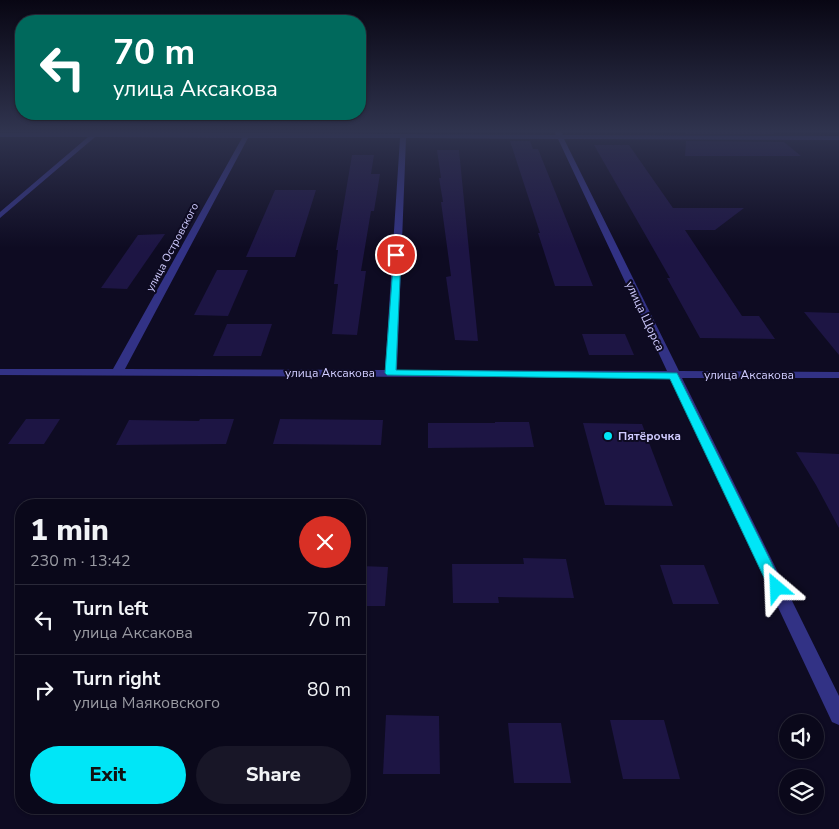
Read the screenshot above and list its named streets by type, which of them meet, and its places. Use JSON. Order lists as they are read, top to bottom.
{
  "streets": {
    "street": ["улица Островского", "улица Щорса", "улица Аксакова"]
  },
  "crossings": [
    ["улица Островского", "улица Аксакова"],
    ["улица Щорса", "улица Аксакова"]
  ],
  "places": ["Пятёрочка"],
  "page": {
    "turn": ["70 m", "улица Аксакова"],
    "heading": ["1 min", "230 m · 13:42"],
    "list": [
      {
        "name": "Turn left",
        "note": "улица Аксакова",
        "value": "70 m"
      },
      {
        "name": "Turn right",
        "note": "улица Маяковского",
        "value": "80 m"
      }
    ],
    "buttons": ["Exit", "Share"]
  }
}
